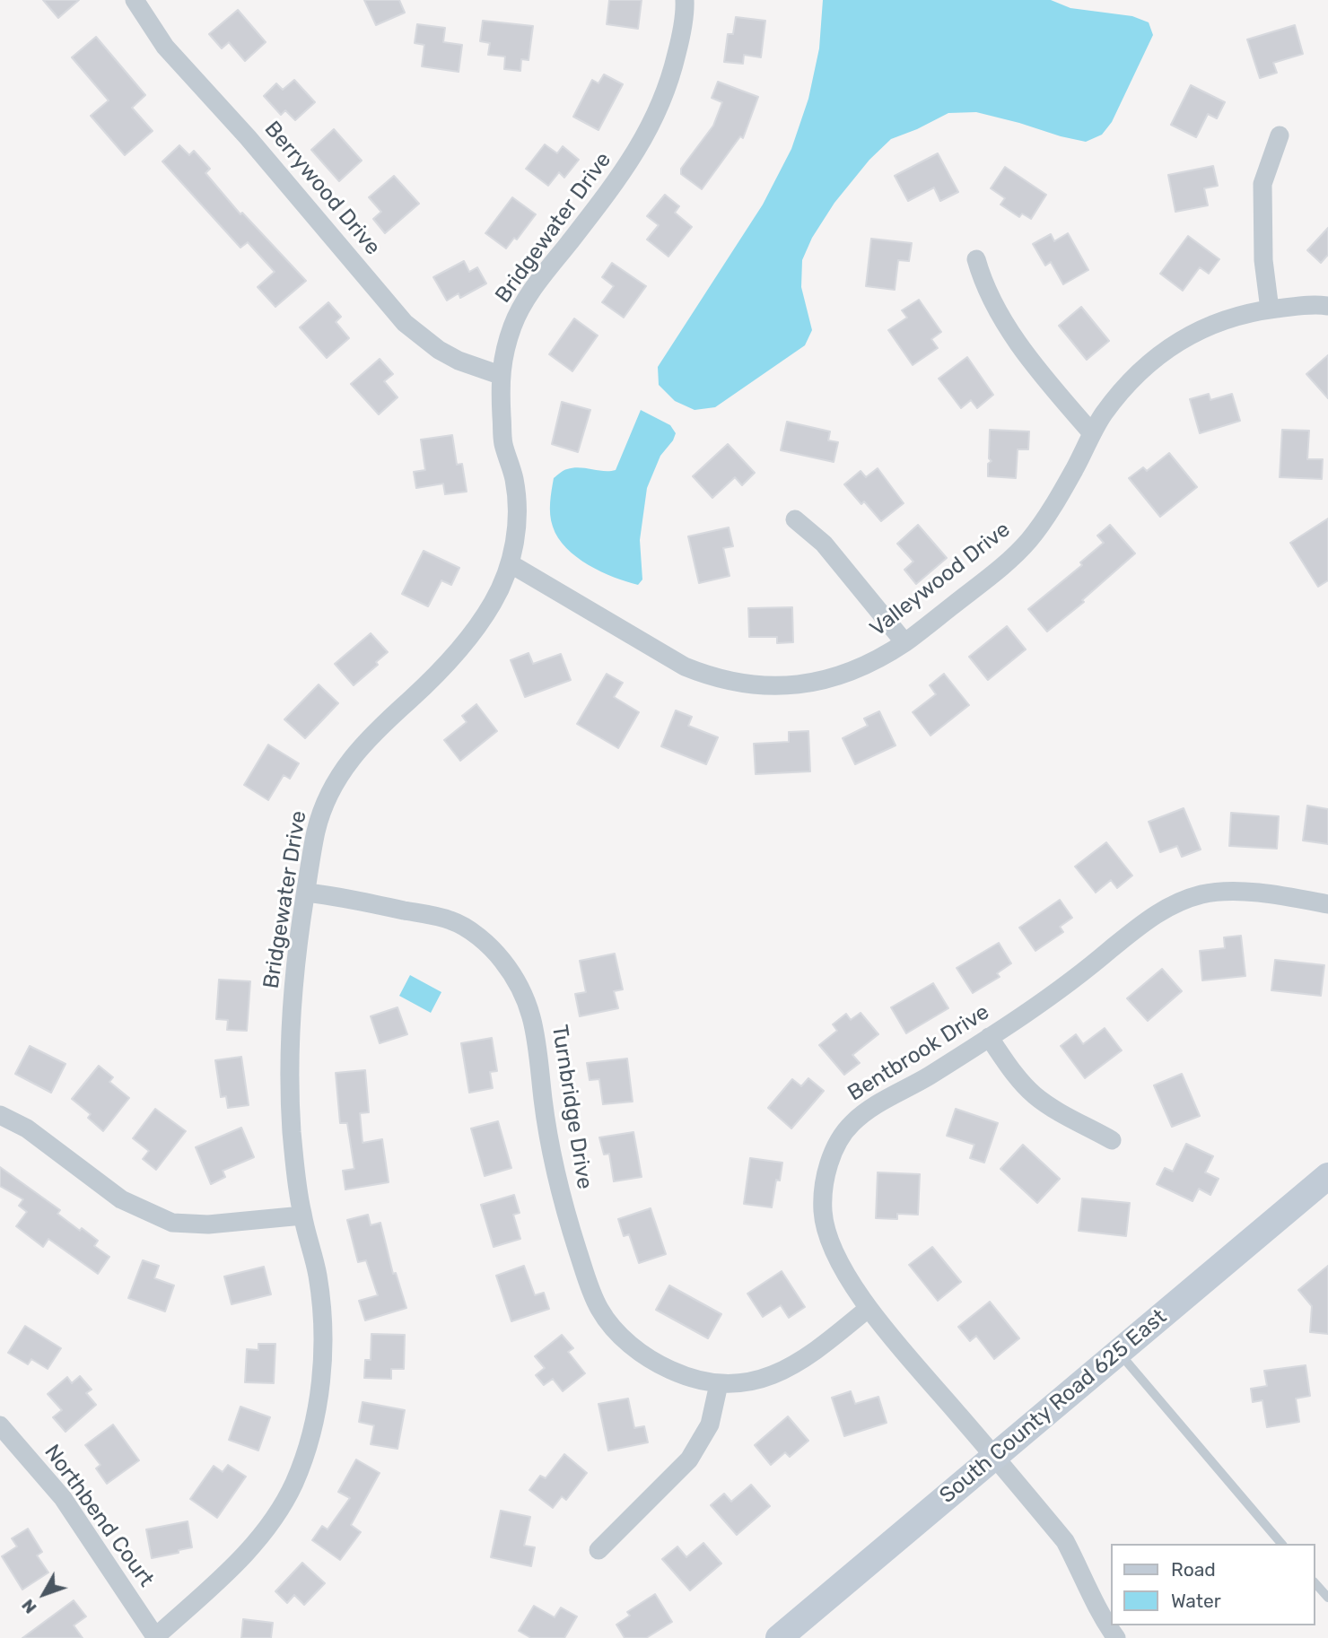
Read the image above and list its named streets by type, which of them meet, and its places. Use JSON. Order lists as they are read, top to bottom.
{
  "streets": {
    "street": [
      "Berrywood Drive",
      "Bridgewater Drive",
      "Valleywood Drive",
      "Bentbrook Drive",
      "Turnbridge Drive",
      "South County Road 625 East",
      "Northbend Court"
    ]
  },
  "crossings": [
    ["Berrywood Drive", "Bridgewater Drive"],
    ["Bridgewater Drive", "Valleywood Drive"],
    ["Bridgewater Drive", "Turnbridge Drive"],
    ["Bridgewater Drive", "Northbend Court"],
    ["Bentbrook Drive", "Turnbridge Drive"],
    ["Bentbrook Drive", "South County Road 625 East"]
  ],
  "legend": ["Road", "Water"],
  "north": "bottom left"
}
